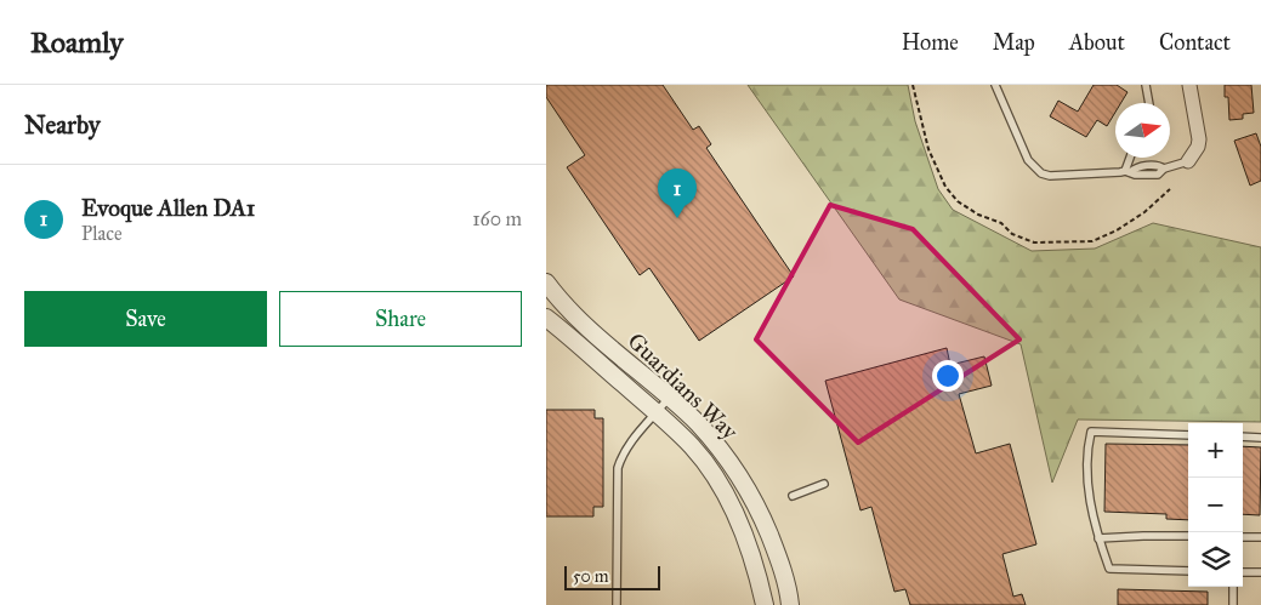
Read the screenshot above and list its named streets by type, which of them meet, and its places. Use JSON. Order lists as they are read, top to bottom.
{
  "streets": {
    "street": ["Guardians Way"]
  },
  "scale_bar": "50 m",
  "north": "right",
  "page": {
    "header": "Roamly",
    "nav": [
      "Home",
      "Map",
      "About",
      "Contact"
    ],
    "heading": "Nearby",
    "list": [
      {
        "mark": "1",
        "name": "Evoque Allen DA1",
        "note": "Place",
        "value": "160 m"
      }
    ],
    "pins": "1",
    "buttons": ["Save", "Share"],
    "map_buttons": ["+", "−"],
    "scale": "50 m"
  }
}
